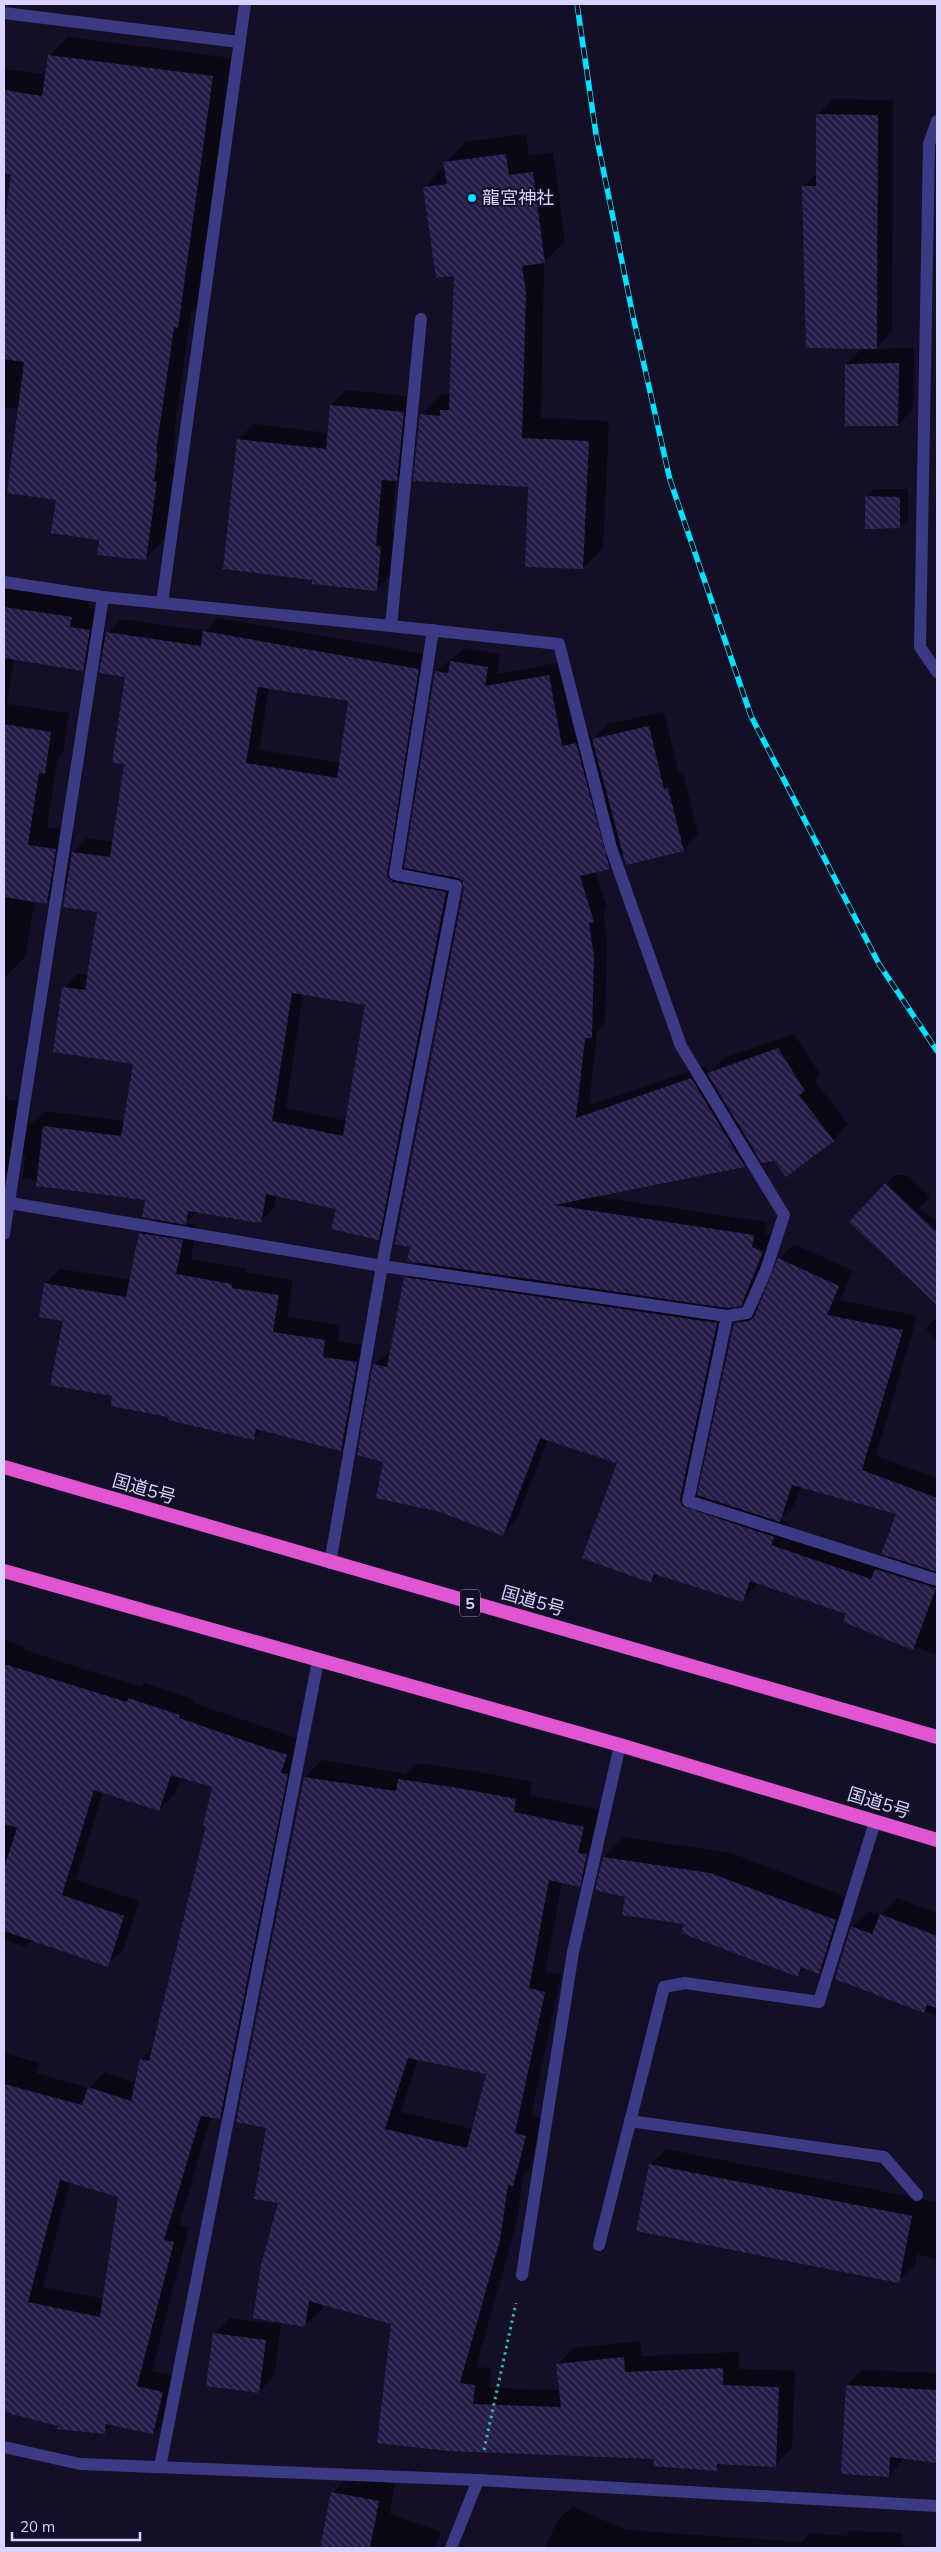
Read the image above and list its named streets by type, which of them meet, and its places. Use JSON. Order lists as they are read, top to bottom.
{
  "streets": {
    "highway": ["国道5号", "5"]
  },
  "places": ["龍宮神社"],
  "scale_bar": "20 m"
}
